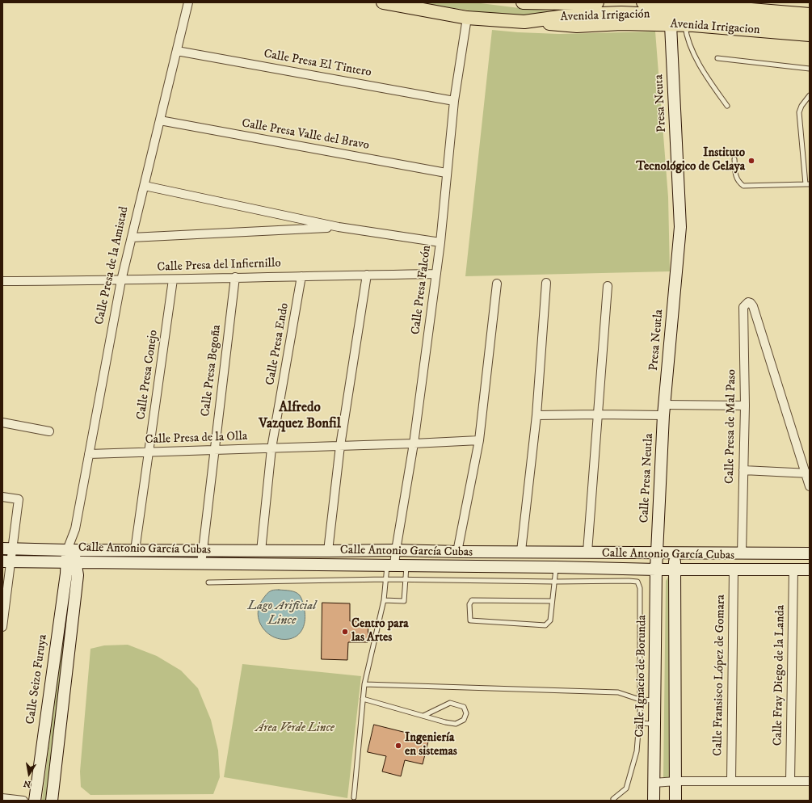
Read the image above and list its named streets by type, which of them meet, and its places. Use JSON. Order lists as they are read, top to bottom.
{
  "streets": {
    "main road": ["Avenida Irrigación", "Avenida Irrigacion"],
    "street": [
      "Calle Presa El Tintero",
      "Presa Neuta",
      "Calle Presa Valle del Bravo",
      "Calle Presa de la Amistad",
      "Calle Presa del Infiernillo",
      "Calle Presa Falcón",
      "Presa Neutla",
      "Calle Presa Endo",
      "Calle Presa Begoña",
      "Calle Presa Conejo",
      "Calle Presa de Mal Paso",
      "Calle Presa de la Olla",
      "Calle Presa Neutla",
      "Calle Antonio García Cubas",
      "Calle Fransisco López de Gomara",
      "Calle Fray Diego de la Landa",
      "Calle Ignacio de Borunda",
      "Calle Seizo Furuya"
    ]
  },
  "crossings": [
    ["Avenida Irrigación", "Avenida Irrigacion"],
    ["Avenida Irrigación", "Calle Presa Falcón"],
    ["Avenida Irrigacion", "Presa Neuta"],
    ["Calle Presa El Tintero", "Calle Presa de la Amistad"],
    ["Calle Presa El Tintero", "Calle Presa Falcón"],
    ["Presa Neuta", "Presa Neutla"],
    ["Calle Presa Valle del Bravo", "Calle Presa de la Amistad"],
    ["Calle Presa Valle del Bravo", "Calle Presa Falcón"],
    ["Calle Presa de la Amistad", "Calle Presa del Infiernillo"],
    ["Calle Presa de la Amistad", "Calle Presa de la Olla"],
    ["Calle Presa de la Amistad", "Calle Antonio García Cubas"],
    ["Calle Presa de la Amistad", "Calle Seizo Furuya"],
    ["Calle Presa del Infiernillo", "Calle Presa Falcón"],
    ["Calle Presa del Infiernillo", "Calle Presa Endo"],
    ["Calle Presa del Infiernillo", "Calle Presa Begoña"],
    ["Calle Presa del Infiernillo", "Calle Presa Conejo"],
    ["Calle Presa Falcón", "Calle Presa de la Olla"],
    ["Calle Presa Falcón", "Calle Antonio García Cubas"],
    ["Presa Neutla", "Calle Presa Neutla"],
    ["Calle Presa Endo", "Calle Presa de la Olla"],
    ["Calle Presa Endo", "Calle Antonio García Cubas"],
    ["Calle Presa Begoña", "Calle Presa de la Olla"],
    ["Calle Presa Begoña", "Calle Antonio García Cubas"],
    ["Calle Presa Conejo", "Calle Presa de la Olla"],
    ["Calle Presa Conejo", "Calle Antonio García Cubas"],
    ["Calle Presa de Mal Paso", "Calle Antonio García Cubas"],
    ["Calle Presa Neutla", "Calle Antonio García Cubas"],
    ["Calle Presa Neutla", "Calle Ignacio de Borunda"],
    ["Calle Antonio García Cubas", "Calle Fransisco López de Gomara"],
    ["Calle Antonio García Cubas", "Calle Fray Diego de la Landa"],
    ["Calle Antonio García Cubas", "Calle Ignacio de Borunda"],
    ["Calle Antonio García Cubas", "Calle Seizo Furuya"]
  ],
  "districts": ["Alfredo Vazquez Bonfil"],
  "water": ["Lago Arificial Lince"],
  "parks": ["Área Verde Lince"],
  "places": ["Instituto Tecnológico de Celaya", "Centro para las Artes", "Ingeniería en sistemas"],
  "north": "bottom"
}
